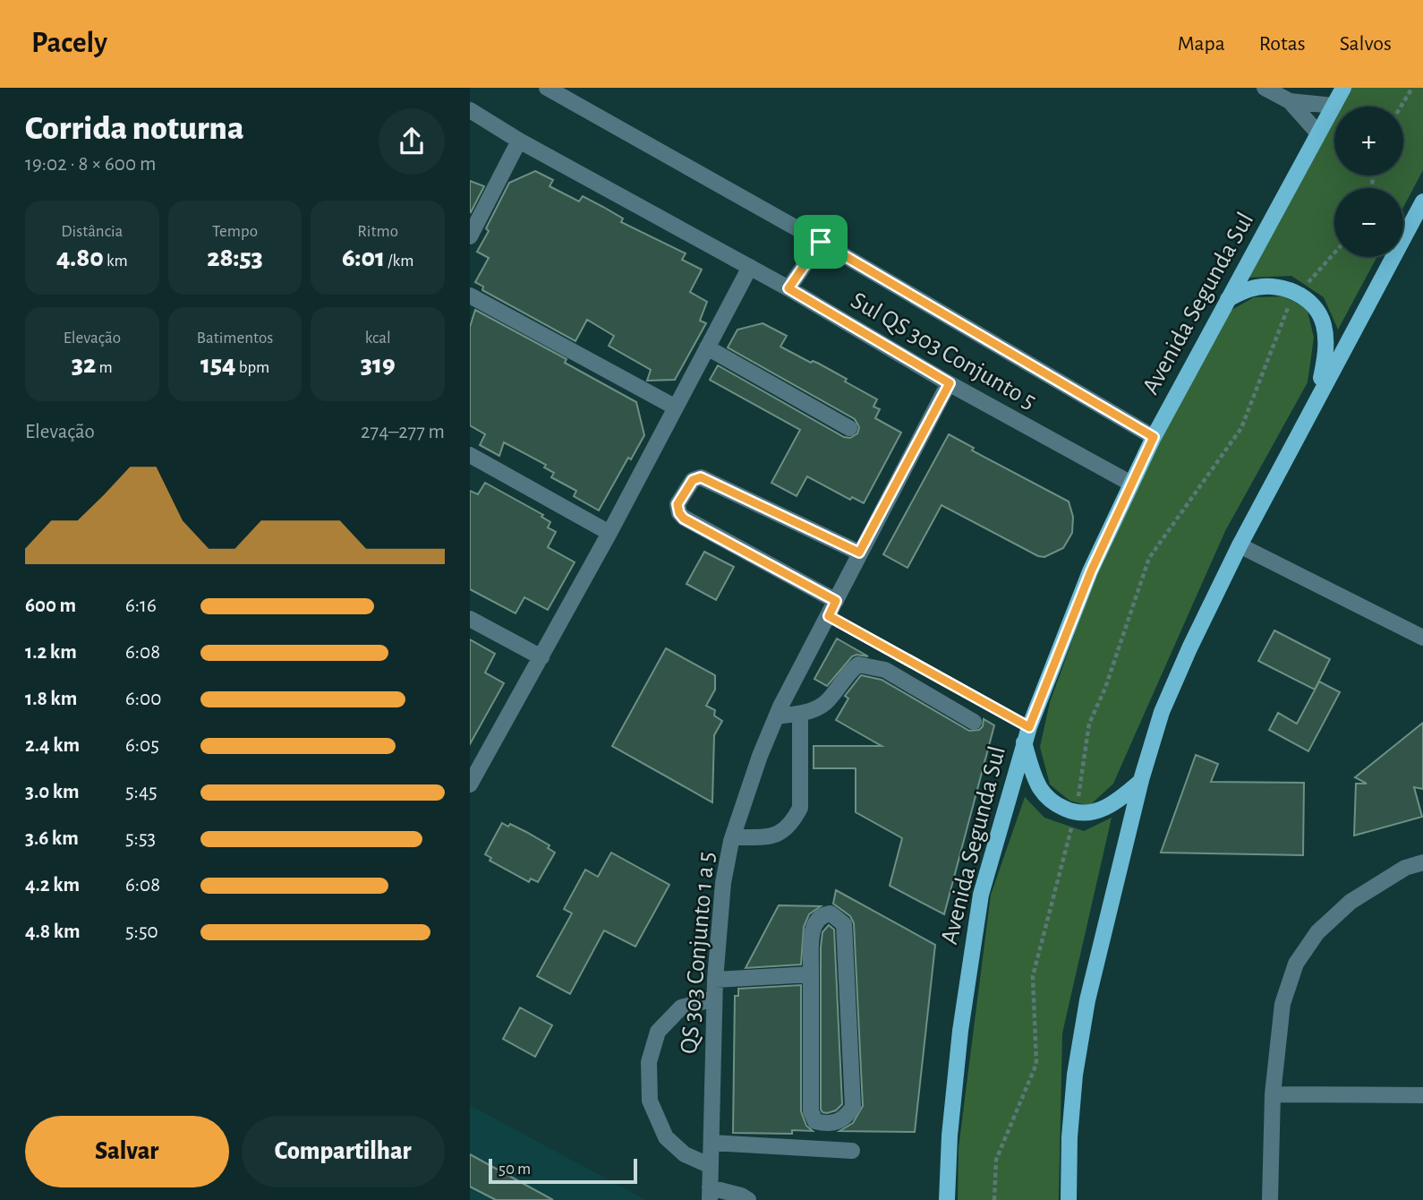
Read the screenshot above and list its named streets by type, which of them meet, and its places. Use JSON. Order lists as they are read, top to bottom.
{
  "streets": {
    "main road": ["Avenida Segunda Sul"],
    "street": ["Sul QS 303 Conjunto 5", "QS 303 Conjunto 1 a 5"]
  },
  "crossings": [
    ["Avenida Segunda Sul", "Sul QS 303 Conjunto 5"],
    ["Sul QS 303 Conjunto 5", "QS 303 Conjunto 1 a 5"]
  ],
  "scale_bar": "50 m",
  "page": {
    "header": "Pacely",
    "nav": ["Mapa", "Rotas", "Salvos"],
    "heading": ["Corrida noturna", "19:02 · 8 × 600 m"],
    "map_buttons": ["+", "−"],
    "stats": [
      ["Distância", "4.80 km"],
      ["Tempo", "28:53"],
      ["Ritmo", "6:01 /km"],
      ["Elevação", "32 m"],
      ["Batimentos", "154 bpm"],
      ["kcal", "319"]
    ],
    "chart": ["Elevação", "274–277 m"],
    "list": [
      {
        "name": "600 m",
        "note": "6:16"
      },
      {
        "name": "1.2 km",
        "note": "6:08"
      },
      {
        "name": "1.8 km",
        "note": "6:00"
      },
      {
        "name": "2.4 km",
        "note": "6:05"
      },
      {
        "name": "3.0 km",
        "note": "5:45"
      },
      {
        "name": "3.6 km",
        "note": "5:53"
      },
      {
        "name": "4.2 km",
        "note": "6:08"
      },
      {
        "name": "4.8 km",
        "note": "5:50"
      }
    ],
    "buttons": ["Salvar", "Compartilhar"],
    "scale": "50 m"
  }
}
